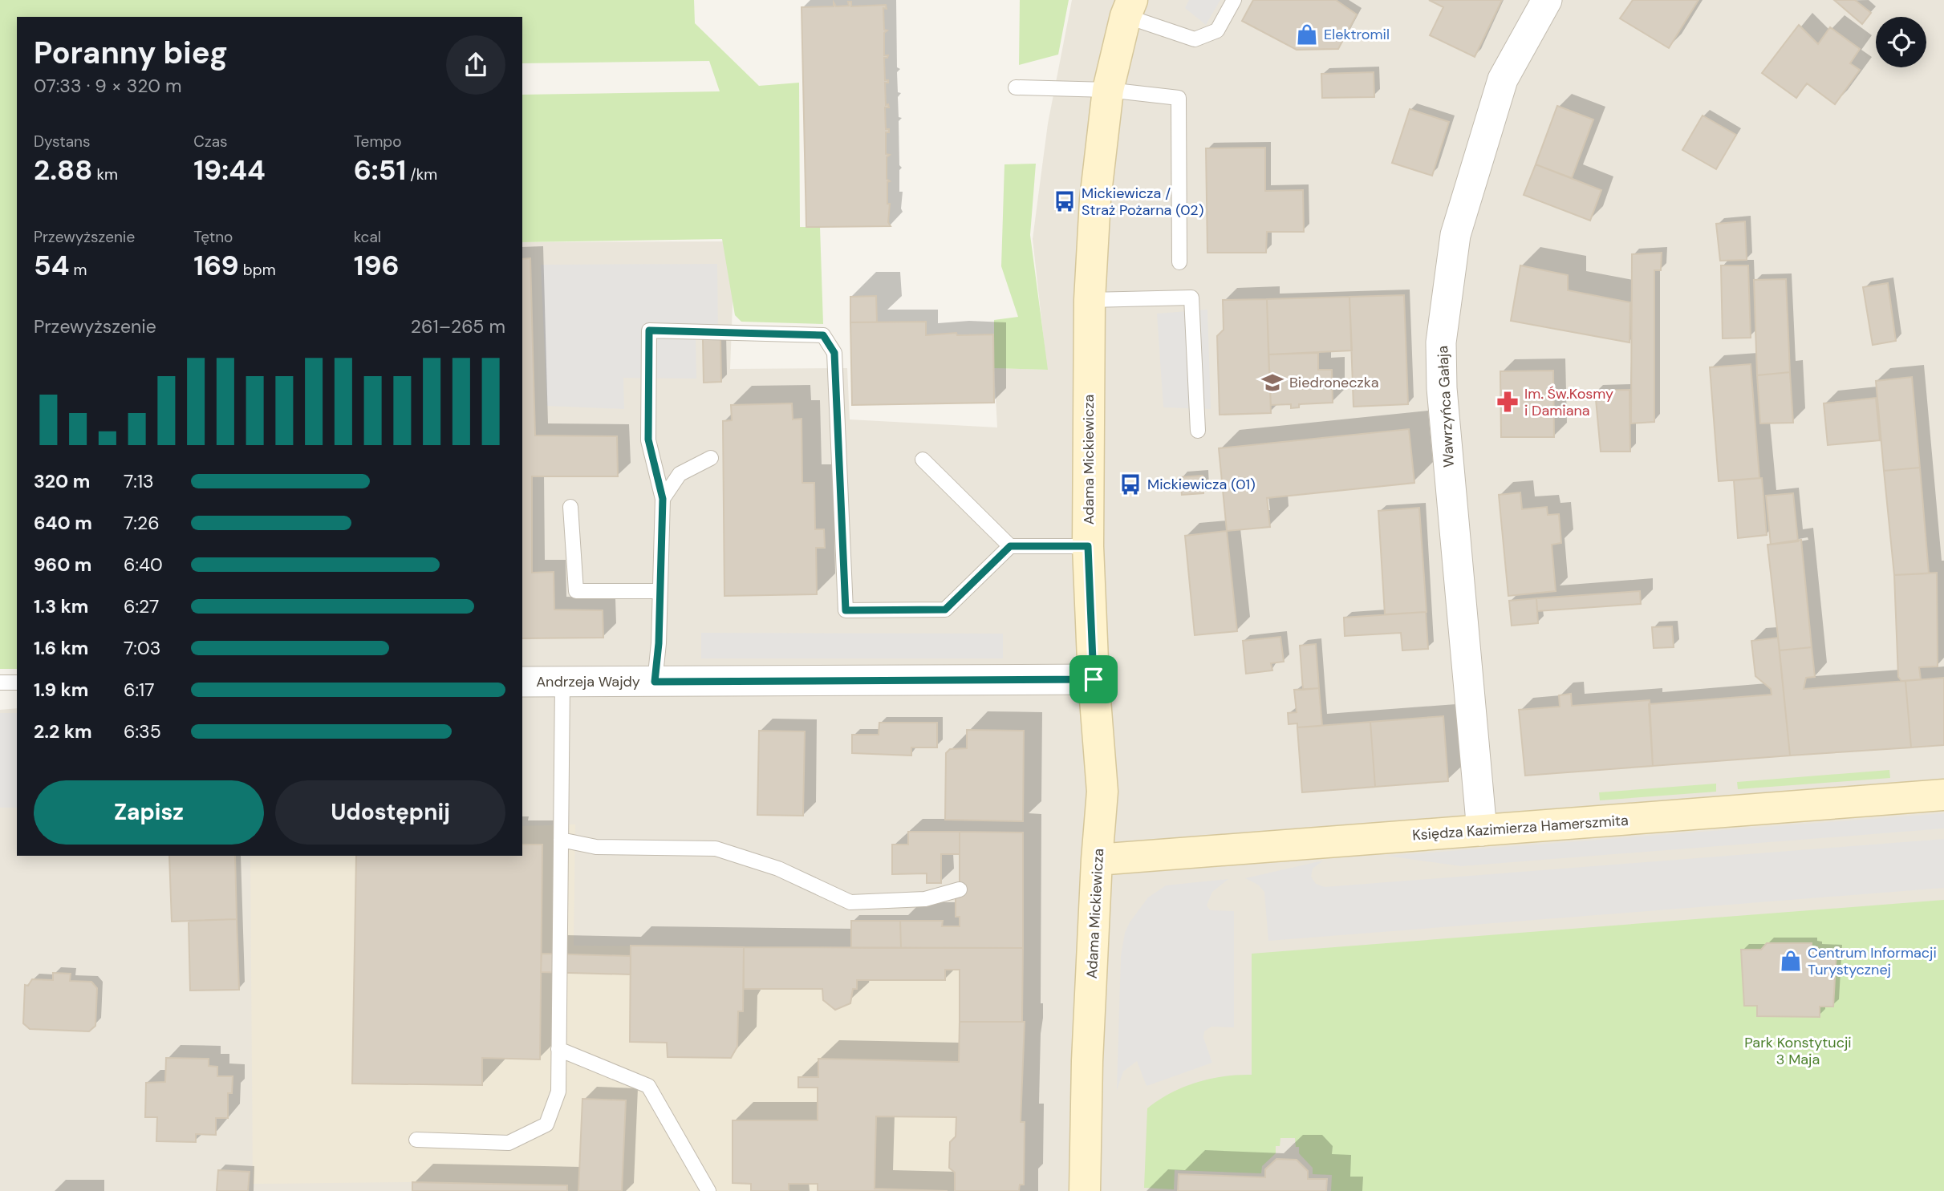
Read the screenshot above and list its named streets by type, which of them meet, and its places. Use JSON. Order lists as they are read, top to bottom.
{
  "streets": {
    "street": [
      "Wawrzyńca Gałaja",
      "Adama Mickiewicza",
      "Andrzeja Wajdy",
      "Księdza Kazimierza Hamerszmita"
    ]
  },
  "crossings": [
    ["Wawrzyńca Gałaja", "Księdza Kazimierza Hamerszmita"],
    ["Adama Mickiewicza", "Andrzeja Wajdy"],
    ["Adama Mickiewicza", "Księdza Kazimierza Hamerszmita"]
  ],
  "parks": ["Park Konstytucji 3 Maja"],
  "places": {
    "shop": ["Elektromil", "Centrum Informacji Turystycznej"],
    "bus stop": ["Mickiewicza / Straż Pożarna (02)", "Mickiewicza (01)"],
    "school or university": ["Biedroneczka"],
    "pharmacy": ["Im. Św.Kosmy i Damiana"]
  },
  "page": {
    "heading": ["Poranny bieg", "07:33 · 9 × 320 m"],
    "stats": [
      ["Dystans", "2.88 km"],
      ["Czas", "19:44"],
      ["Tempo", "6:51 /km"],
      ["Przewyższenie", "54 m"],
      ["Tętno", "169 bpm"],
      ["kcal", "196"]
    ],
    "chart": ["Przewyższenie", "261–265 m"],
    "list": [
      {
        "name": "320 m",
        "note": "7:13"
      },
      {
        "name": "640 m",
        "note": "7:26"
      },
      {
        "name": "960 m",
        "note": "6:40"
      },
      {
        "name": "1.3 km",
        "note": "6:27"
      },
      {
        "name": "1.6 km",
        "note": "7:03"
      },
      {
        "name": "1.9 km",
        "note": "6:17"
      },
      {
        "name": "2.2 km",
        "note": "6:35"
      }
    ],
    "buttons": ["Zapisz", "Udostępnij"]
  }
}
